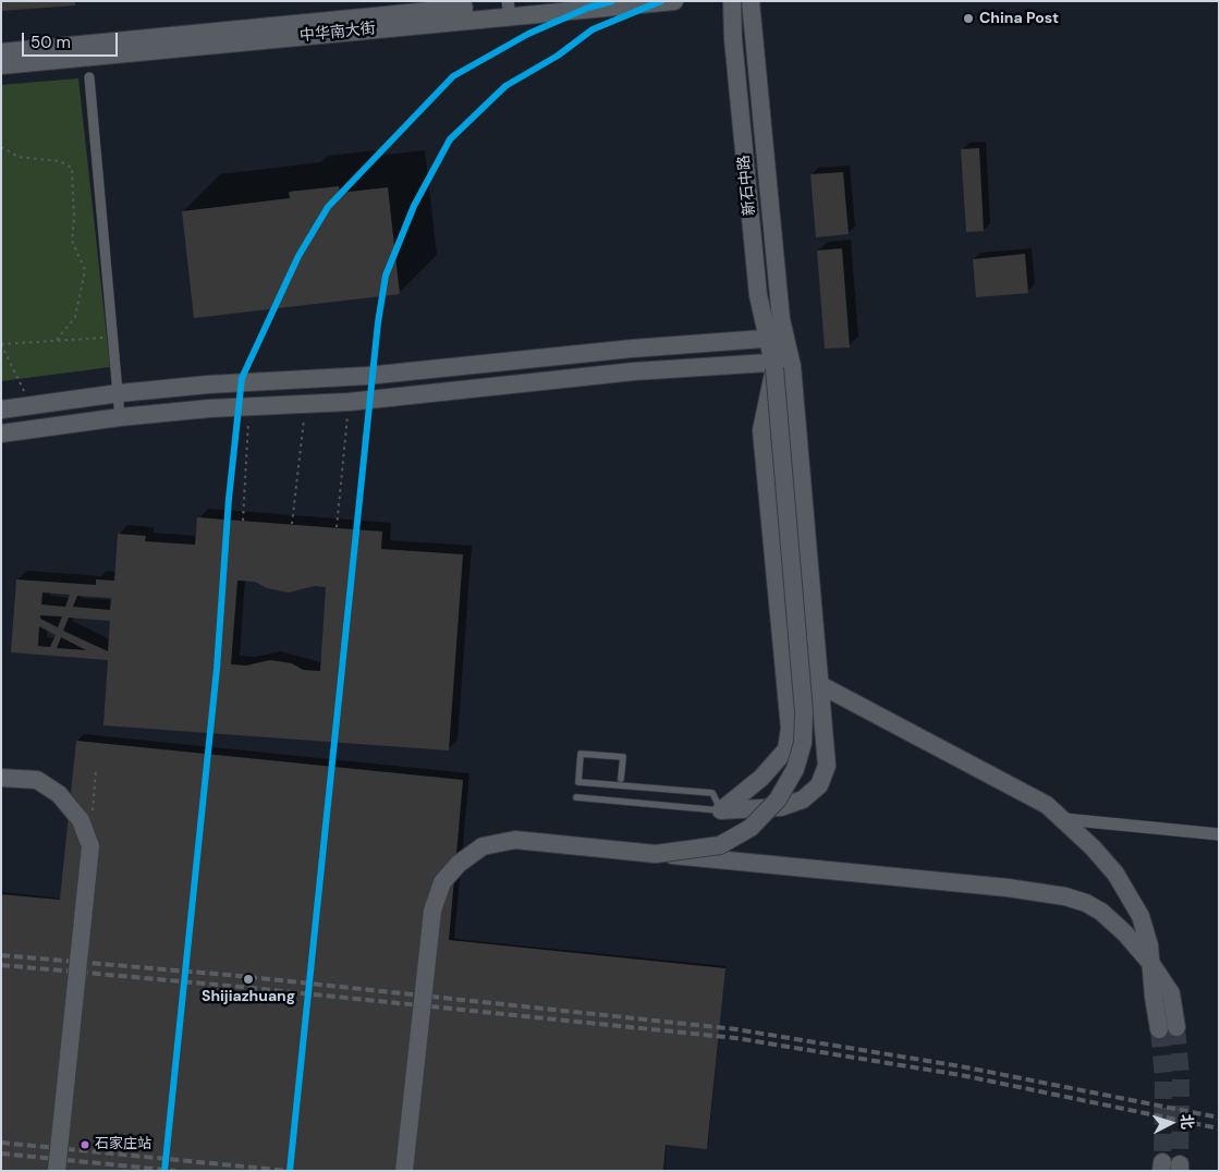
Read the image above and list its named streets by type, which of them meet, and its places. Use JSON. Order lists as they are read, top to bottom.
{
  "streets": {
    "main road": ["中华南大街", "新石中路"]
  },
  "places": ["China Post", "Shijiazhuang", "石家庄站"],
  "scale_bar": "50 m",
  "north": "right"
}
